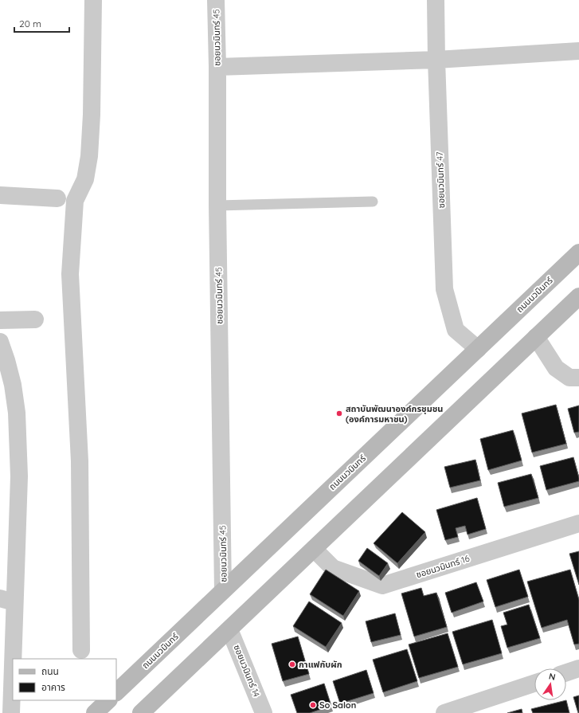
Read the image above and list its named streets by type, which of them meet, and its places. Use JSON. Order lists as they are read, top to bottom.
{
  "streets": {
    "main road": ["ถนนนวมินทร์"],
    "street": [
      "ซอยนวมินทร์ 45",
      "ซอยนวมินทร์ 47",
      "ซอยนวมินทร์ 16",
      "ซอยนวมินทร์ 14"
    ]
  },
  "crossings": [
    ["ซอยนวมินทร์ 45", "ถนนนวมินทร์"],
    ["ซอยนวมินทร์ 47", "ถนนนวมินทร์"]
  ],
  "places": ["สถาบันพัฒนาองค์กรชุมชน (องค์การมหาชน)", "กาแฟกับผัก", "So Salon"],
  "legend": ["ถนน", "อาคาร"],
  "scale_bar": "20 m",
  "north": "top"
}
